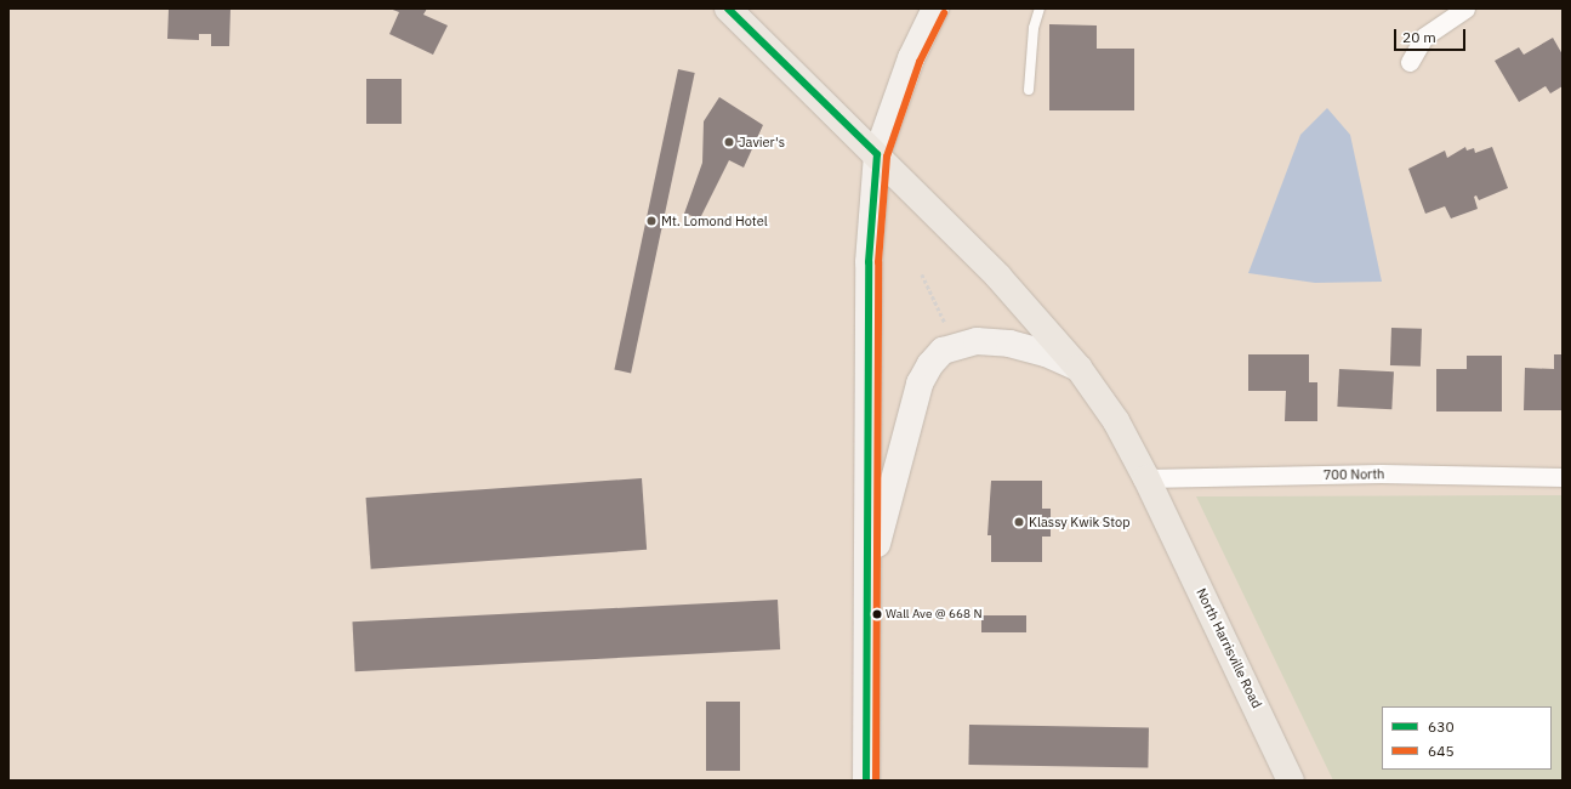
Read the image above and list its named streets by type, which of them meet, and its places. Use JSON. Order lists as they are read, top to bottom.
{
  "streets": {
    "main road": ["North Harrisville Road"],
    "street": ["700 North"]
  },
  "crossings": [
    ["700 North", "North Harrisville Road"]
  ],
  "places": [
    "Javier's",
    "Mt. Lomond Hotel",
    "Klassy Kwik Stop",
    "Wall Ave @ 668 N"
  ],
  "lines": ["transit line 630", "transit line 645"],
  "legend": ["630", "645"],
  "scale_bar": "20 m"
}
